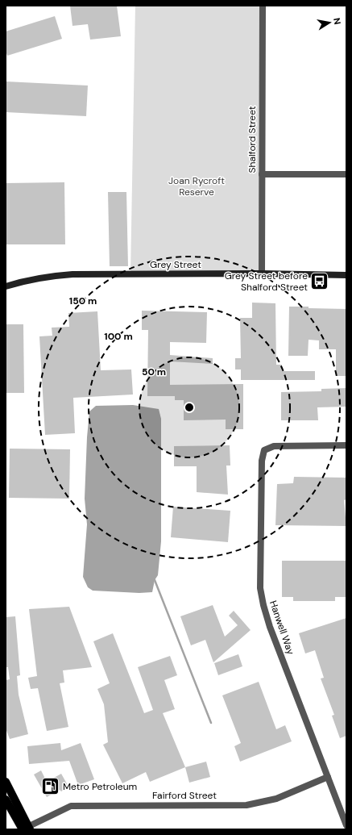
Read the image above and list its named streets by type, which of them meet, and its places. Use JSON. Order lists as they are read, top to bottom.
{
  "streets": {
    "street": [
      "Shalford Street",
      "Grey Street",
      "Hanwell Way",
      "Fairford Street"
    ]
  },
  "crossings": [
    ["Shalford Street", "Grey Street"],
    ["Hanwell Way", "Fairford Street"]
  ],
  "parks": ["Joan Rycroft Reserve"],
  "places": {
    "bus stop": ["Grey Street before Shalford Street"],
    "fuel station": ["Metro Petroleum"]
  },
  "north": "right",
  "rings": ["150 m", "100 m", "50 m"]
}
